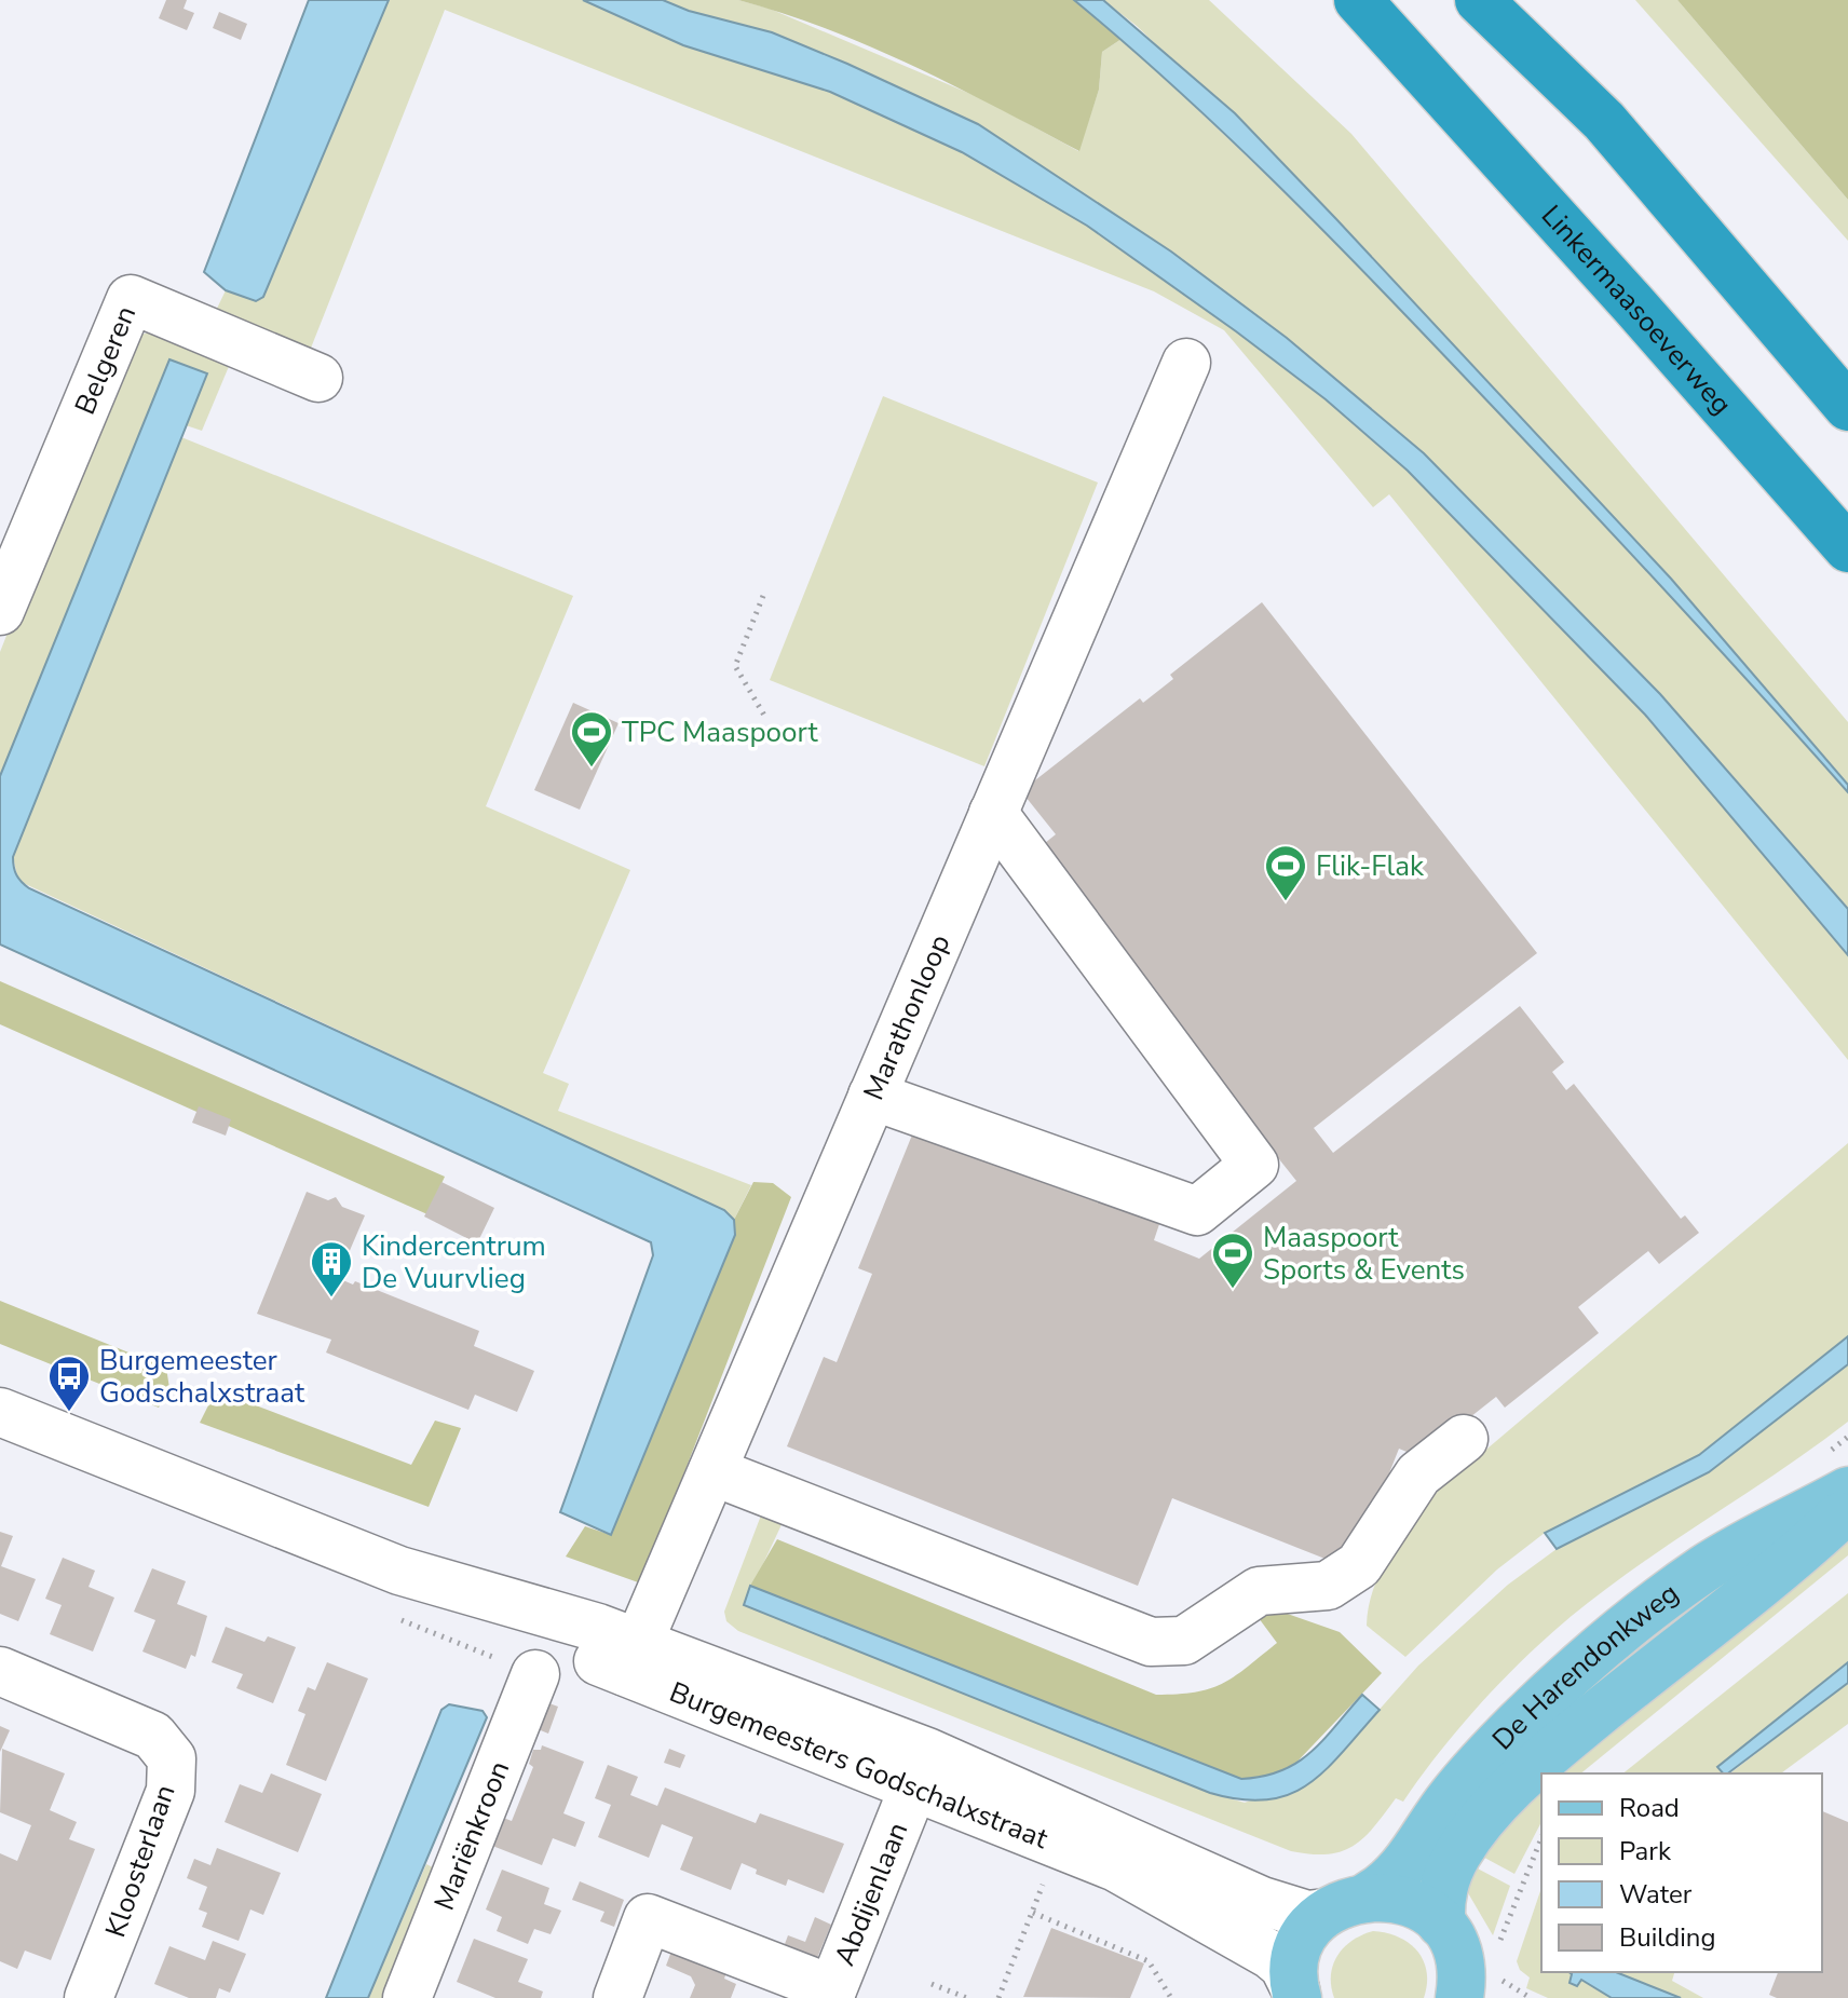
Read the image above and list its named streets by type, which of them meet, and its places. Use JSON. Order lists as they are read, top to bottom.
{
  "streets": {
    "highway": ["Linkermaasoeverweg"],
    "main road": ["De Harendonkweg"],
    "street": [
      "Belgeren",
      "Marathonloop",
      "Burgemeesters Godschalxstraat",
      "Mariënkroon",
      "Kloosterlaan",
      "Abdijenlaan"
    ]
  },
  "crossings": [
    ["Marathonloop", "Burgemeesters Godschalxstraat"],
    ["Burgemeesters Godschalxstraat", "Abdijenlaan"]
  ],
  "places": {
    "sports": ["TPC Maaspoort", "Flik-Flak", "Maaspoort Sports & Events"],
    "building": ["Kindercentrum De Vuurvlieg"],
    "bus stop": ["Burgemeester Godschalxstraat"]
  },
  "legend": [
    "Road",
    "Park",
    "Water",
    "Building"
  ]
}
